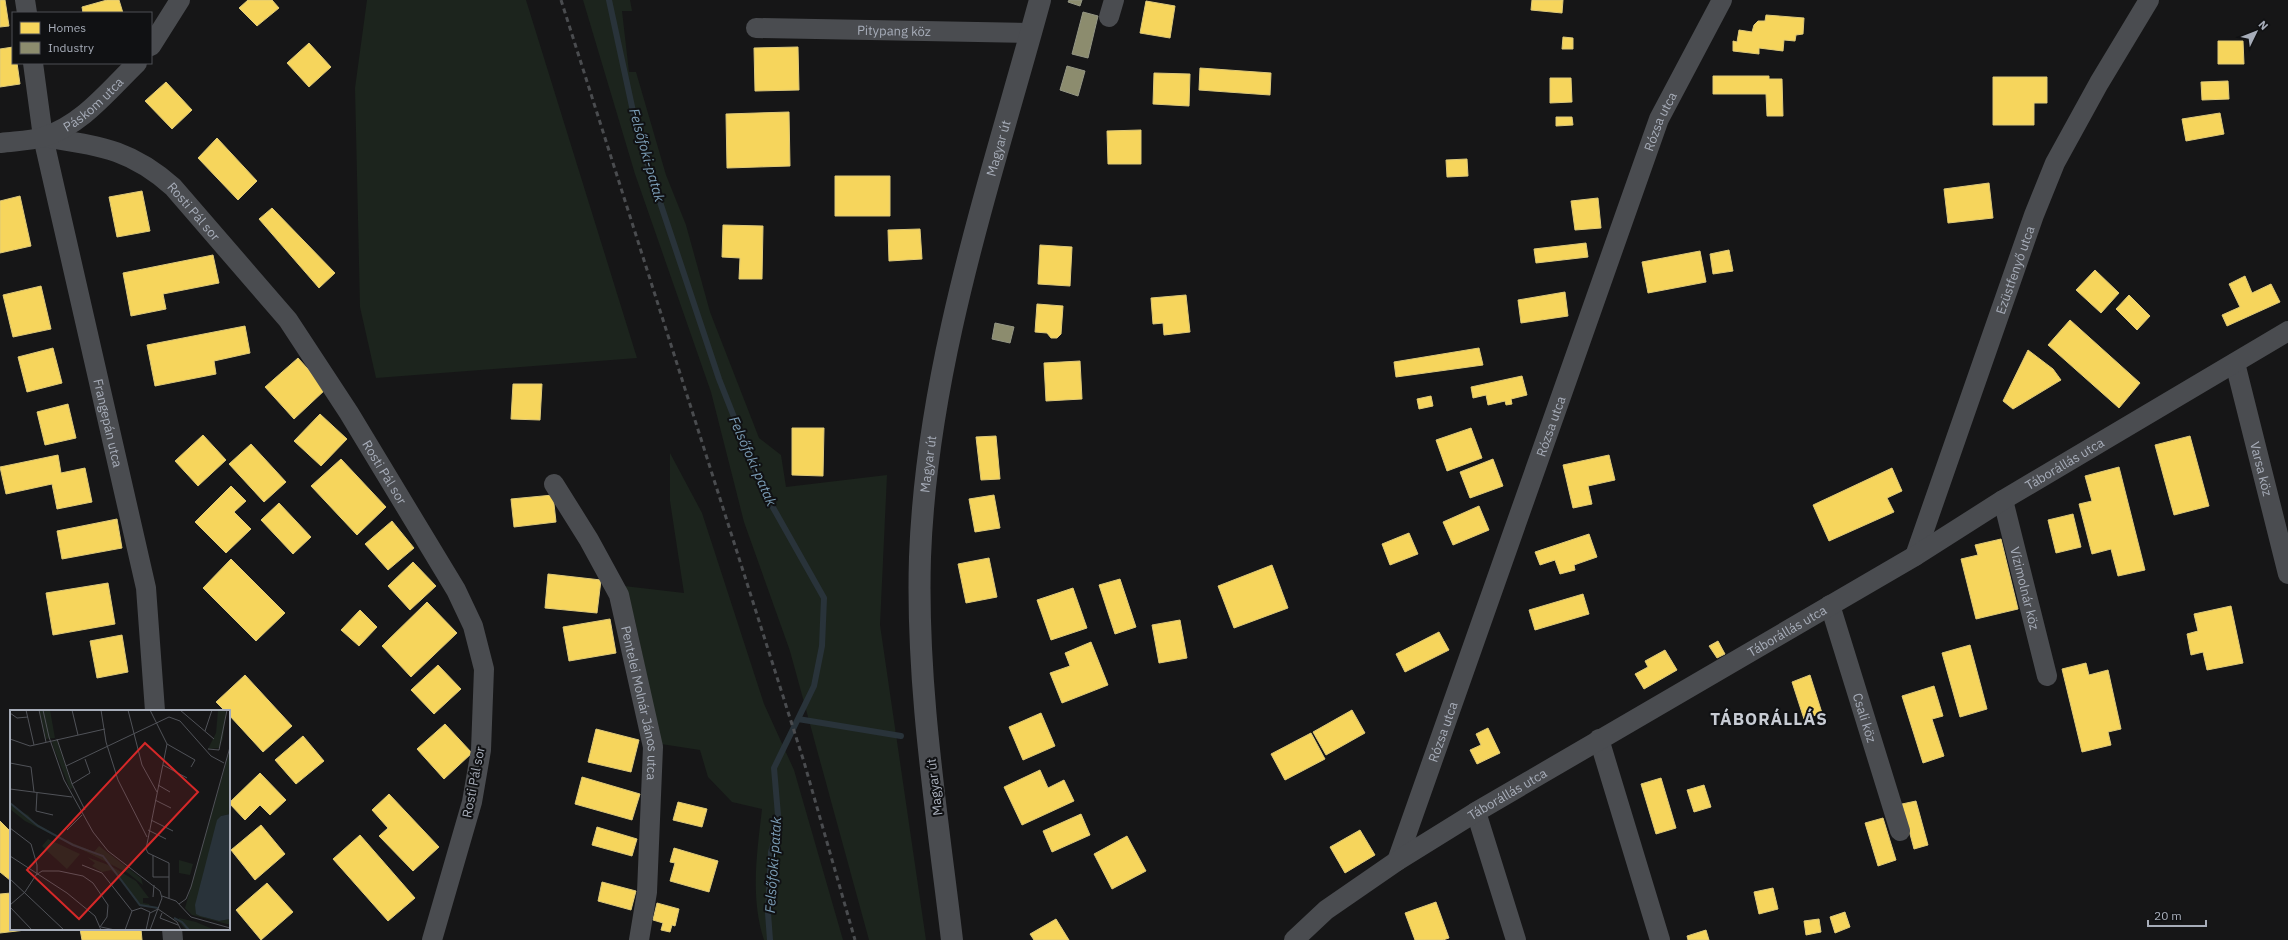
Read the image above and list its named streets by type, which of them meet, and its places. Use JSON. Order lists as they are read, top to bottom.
{
  "streets": {
    "street": [
      "Pitypang köz",
      "Páskom utca",
      "Rózsa utca",
      "Magyar út",
      "Rosti Pál sor",
      "Ezüstfenyő utca",
      "Frangepán utca",
      "Táborállás utca",
      "Varsa köz",
      "Vízimolnár köz",
      "Pentelei Molnár János utca",
      "Csali köz"
    ]
  },
  "crossings": [
    ["Pitypang köz", "Magyar út"],
    ["Páskom utca", "Rosti Pál sor"],
    ["Páskom utca", "Frangepán utca"],
    ["Rózsa utca", "Táborállás utca"],
    ["Rosti Pál sor", "Frangepán utca"],
    ["Ezüstfenyő utca", "Táborállás utca"],
    ["Táborállás utca", "Varsa köz"],
    ["Táborállás utca", "Vízimolnár köz"],
    ["Táborállás utca", "Csali köz"]
  ],
  "districts": ["TÁBORÁLLÁS"],
  "water": ["Felsőfoki-patak"],
  "legend": ["Homes", "Industry"],
  "scale_bar": "20 m",
  "north": "top right"
}
